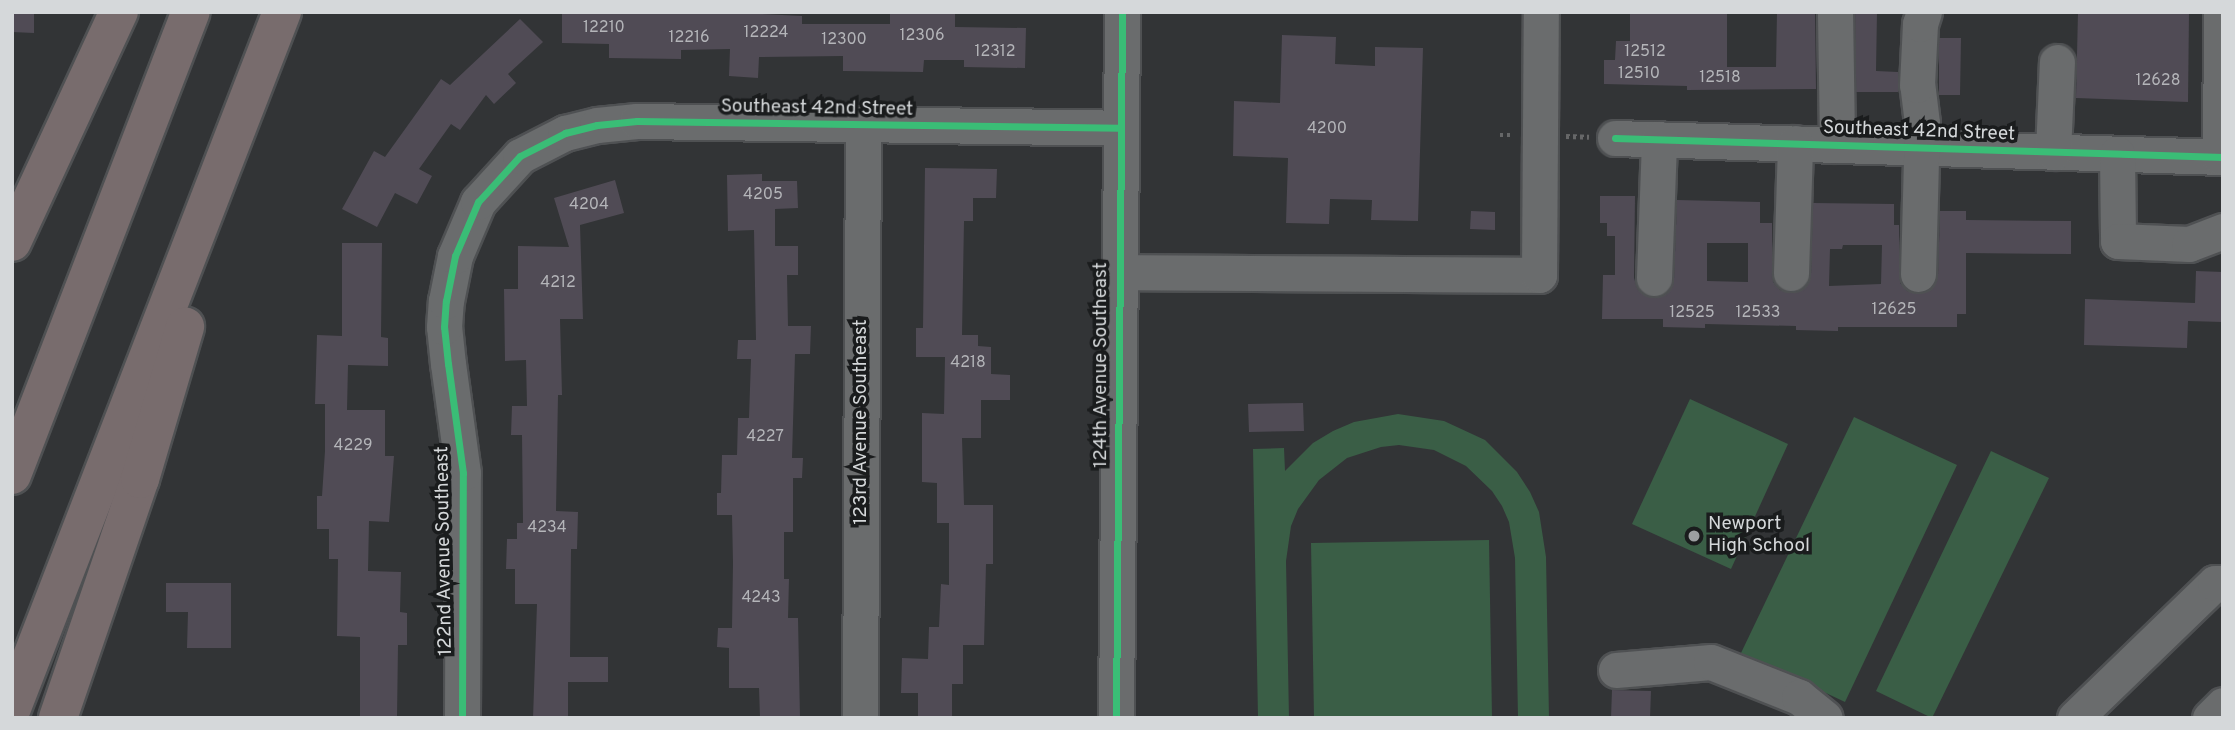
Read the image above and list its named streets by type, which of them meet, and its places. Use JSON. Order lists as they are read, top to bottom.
{
  "streets": {
    "street": [
      "Southeast 42nd Street",
      "124th Avenue Southeast",
      "123rd Avenue Southeast",
      "122nd Avenue Southeast"
    ]
  },
  "crossings": [
    ["Southeast 42nd Street", "124th Avenue Southeast"],
    ["Southeast 42nd Street", "123rd Avenue Southeast"],
    ["Southeast 42nd Street", "122nd Avenue Southeast"]
  ],
  "places": ["Newport High School"],
  "house_numbers": [
    "12210",
    "12224",
    "12306",
    "12216",
    "12300",
    "12312",
    "12512",
    "12510",
    "12518",
    "12628",
    "4200",
    "4205",
    "4204",
    "4212",
    "12625",
    "12525",
    "12533",
    "4218",
    "4227",
    "4229",
    "4234",
    "4243"
  ]
}
